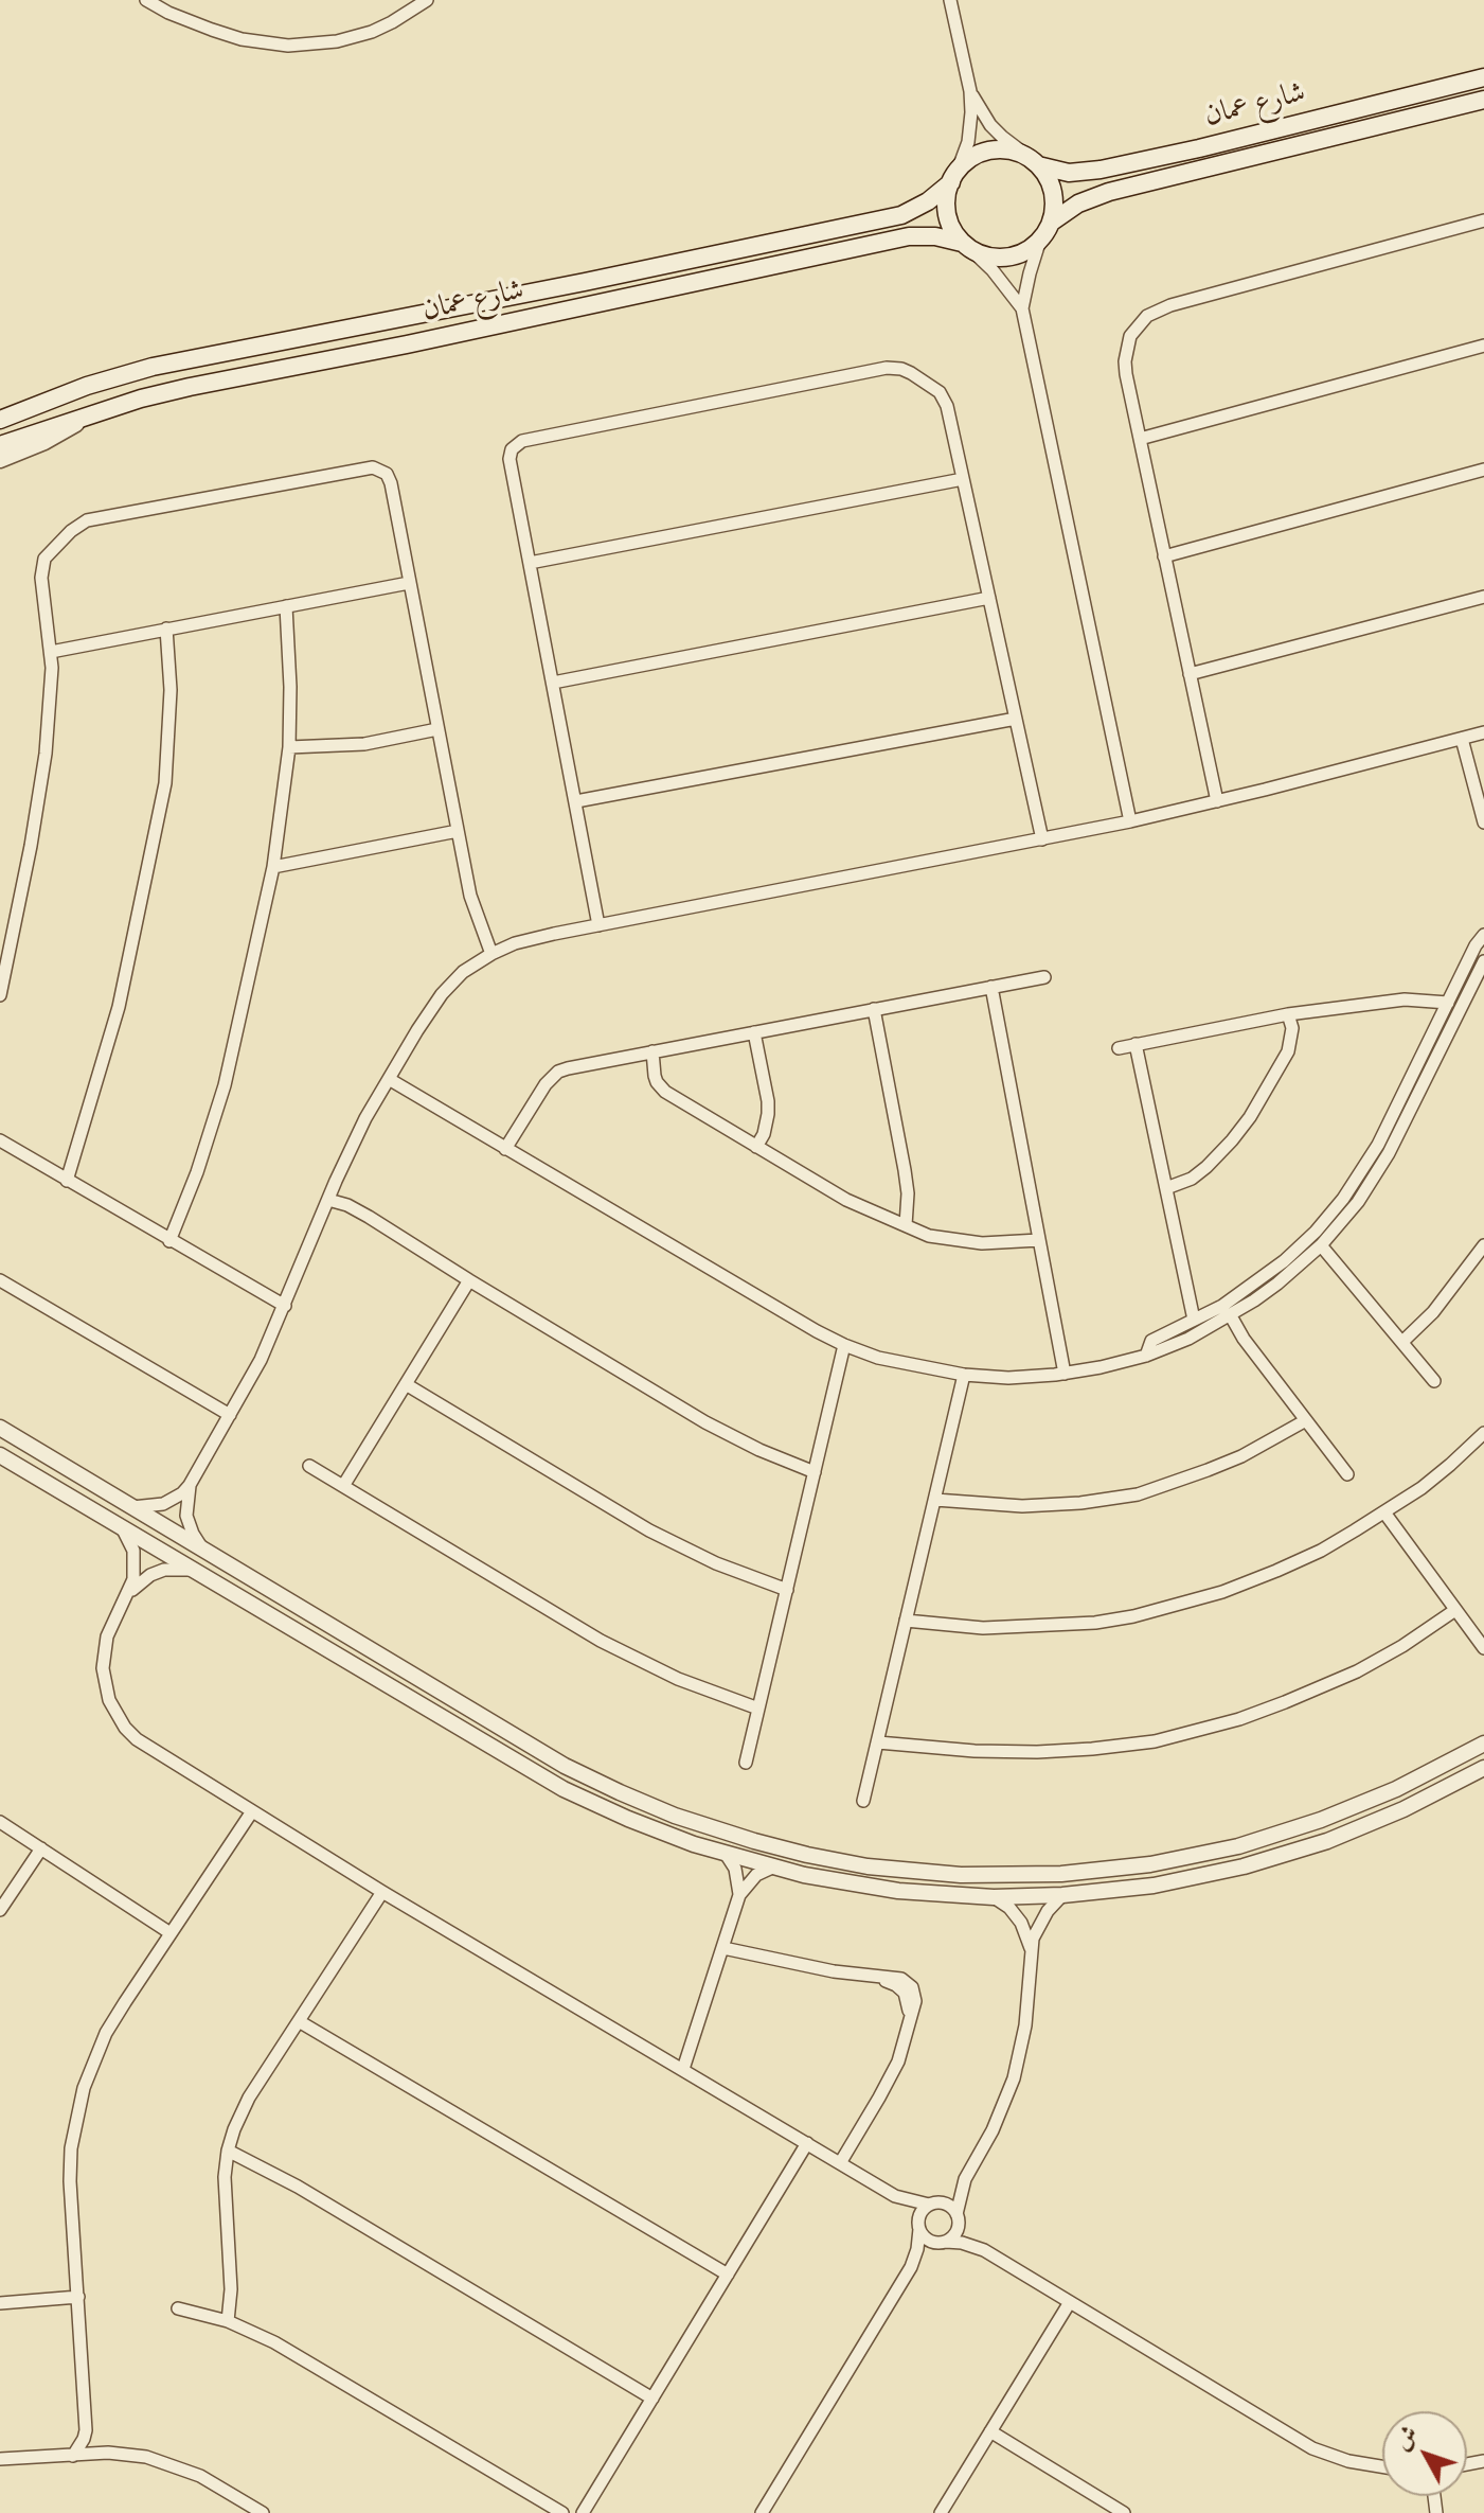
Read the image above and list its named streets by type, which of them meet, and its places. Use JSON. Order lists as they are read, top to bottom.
{
  "streets": {
    "main road": ["شارع عمان"]
  },
  "north": "top left"
}
